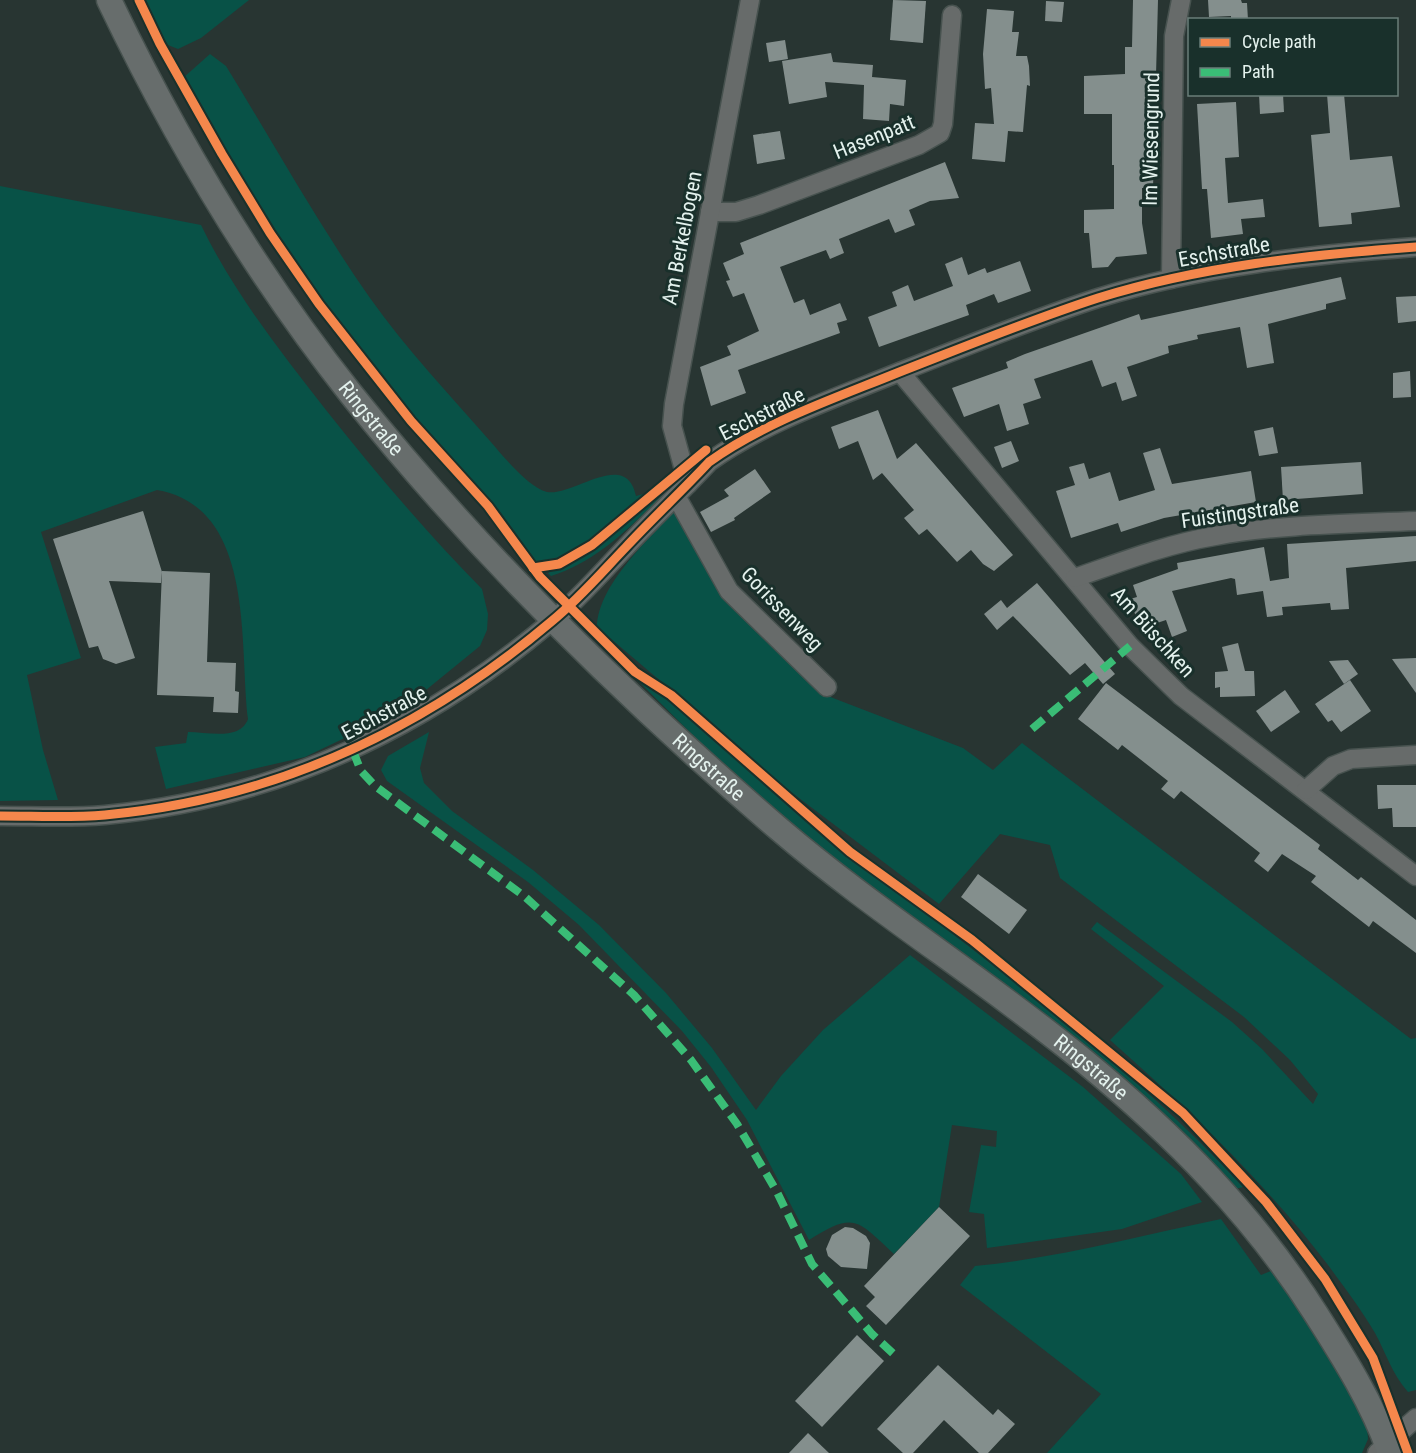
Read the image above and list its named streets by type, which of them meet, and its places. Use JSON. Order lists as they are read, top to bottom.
{
  "streets": {
    "main road": ["Ringstraße"],
    "street": [
      "Hasenpatt",
      "Im Wiesengrund",
      "Am Berkelbogen",
      "Eschstraße",
      "Fuistingstraße",
      "Gorissenweg",
      "Am Büschken"
    ]
  },
  "crossings": [
    ["Hasenpatt", "Am Berkelbogen"],
    ["Im Wiesengrund", "Eschstraße"],
    ["Am Berkelbogen", "Eschstraße"],
    ["Am Berkelbogen", "Gorissenweg"],
    ["Eschstraße", "Ringstraße"],
    ["Eschstraße", "Gorissenweg"],
    ["Eschstraße", "Am Büschken"],
    ["Fuistingstraße", "Am Büschken"]
  ],
  "legend": ["Cycle path", "Path"]
}
